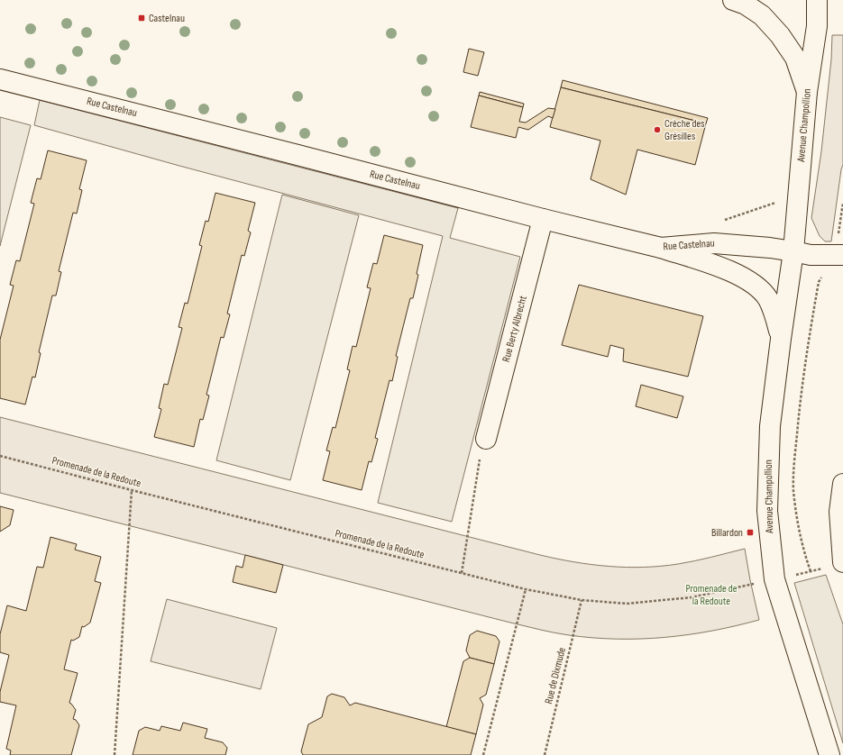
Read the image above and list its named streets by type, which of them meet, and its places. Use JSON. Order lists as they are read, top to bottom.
{
  "streets": {
    "main road": ["Rue Castelnau", "Avenue Champollion", "Rue Berty Albrecht"],
    "path": ["Promenade de la Redoute", "Rue de Dixmude"]
  },
  "crossings": [
    ["Rue Castelnau", "Avenue Champollion"],
    ["Rue Castelnau", "Rue Berty Albrecht"],
    ["Promenade de la Redoute", "Rue de Dixmude"]
  ],
  "parks": ["Promenade de la Redoute"],
  "places": {
    "transit": ["Castelnau", "Billardon"],
    "other": ["Crèche des Grésilles"]
  }
}
